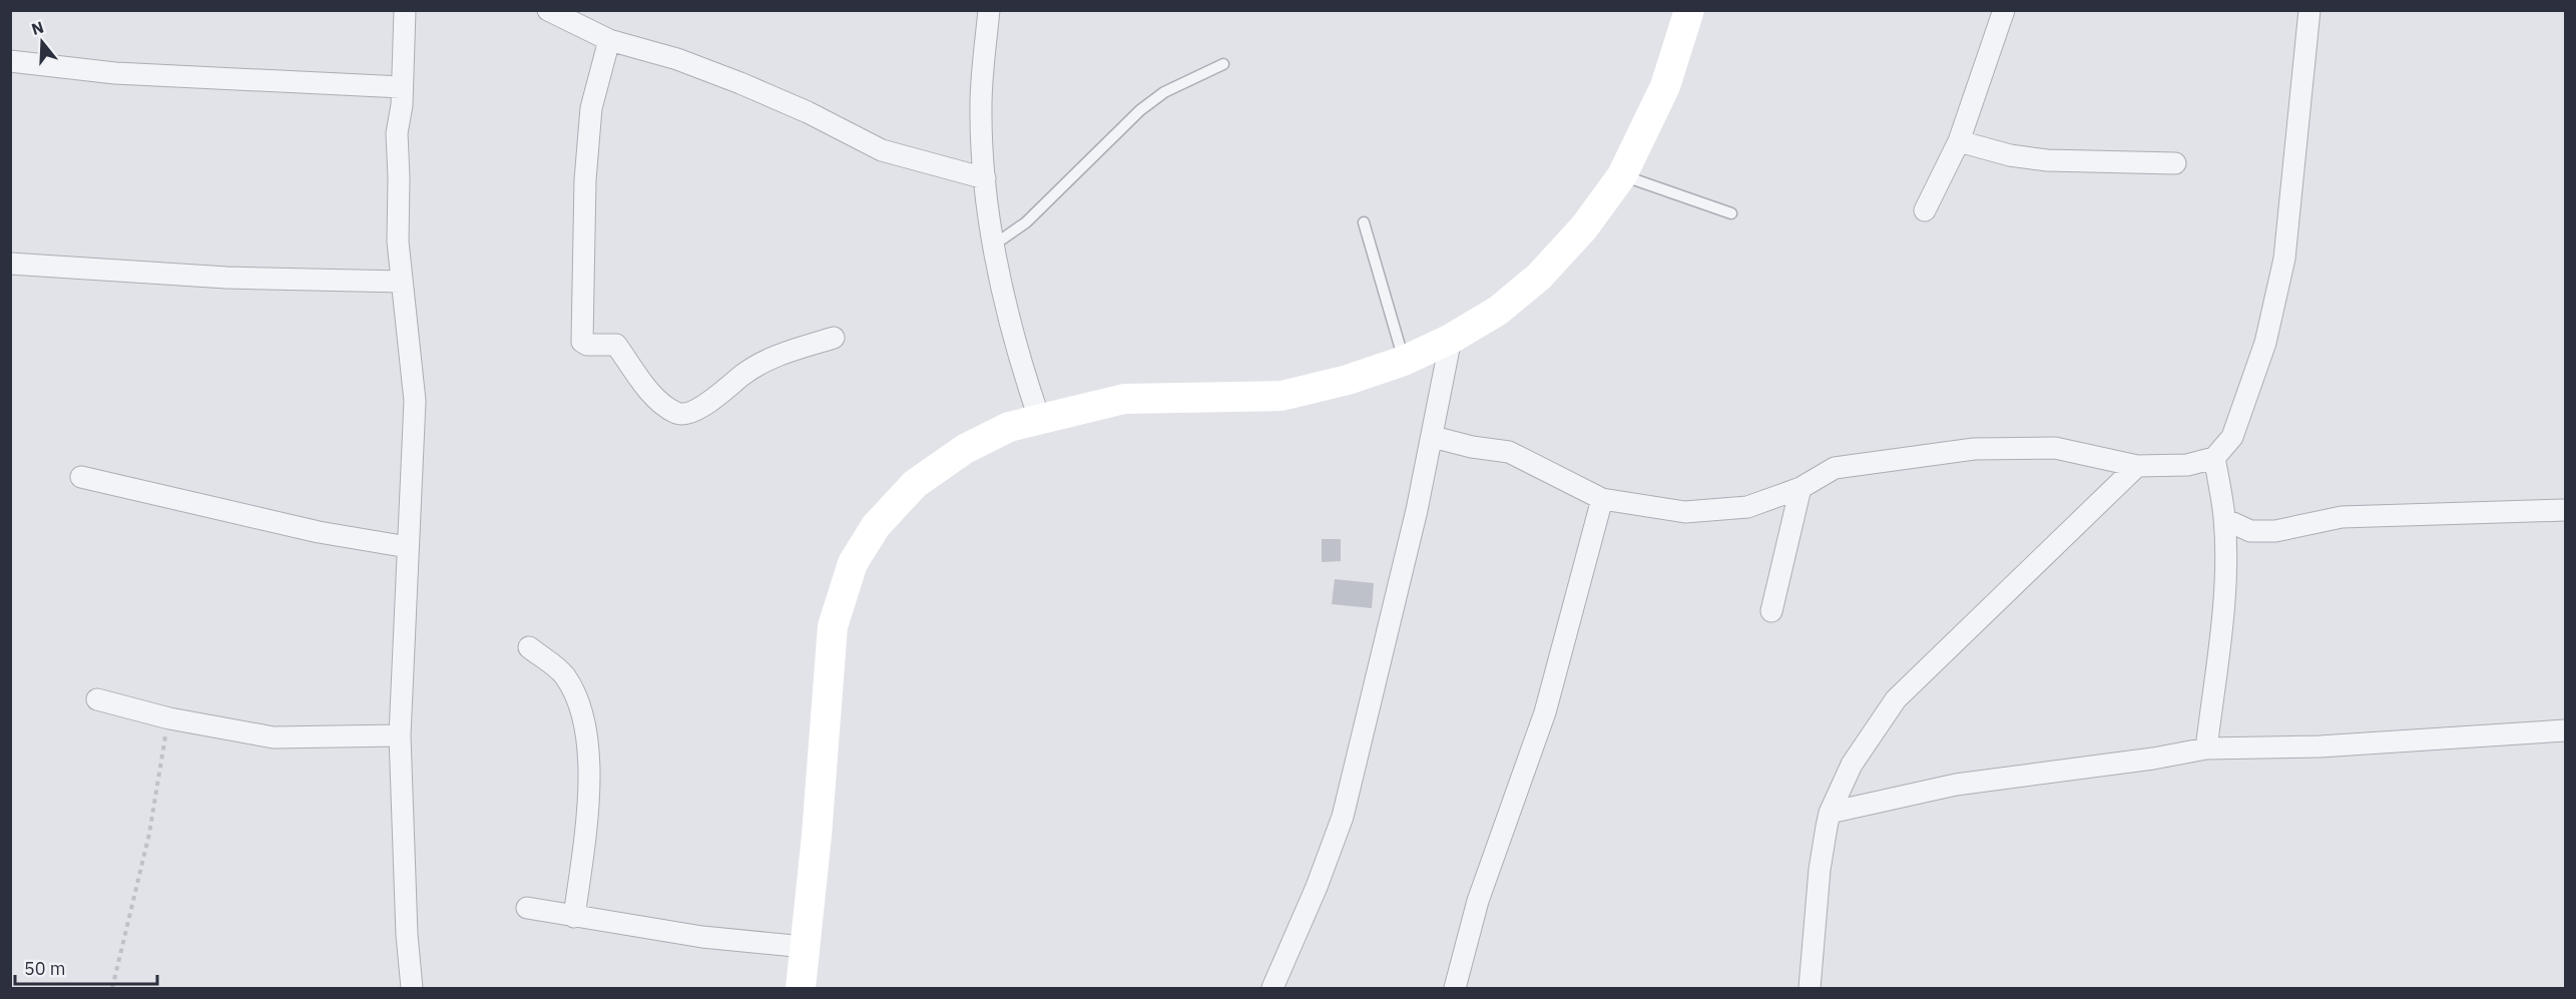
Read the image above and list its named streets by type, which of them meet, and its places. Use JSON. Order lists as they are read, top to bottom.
{
  "scale_bar": "50 m",
  "north": "top"
}
